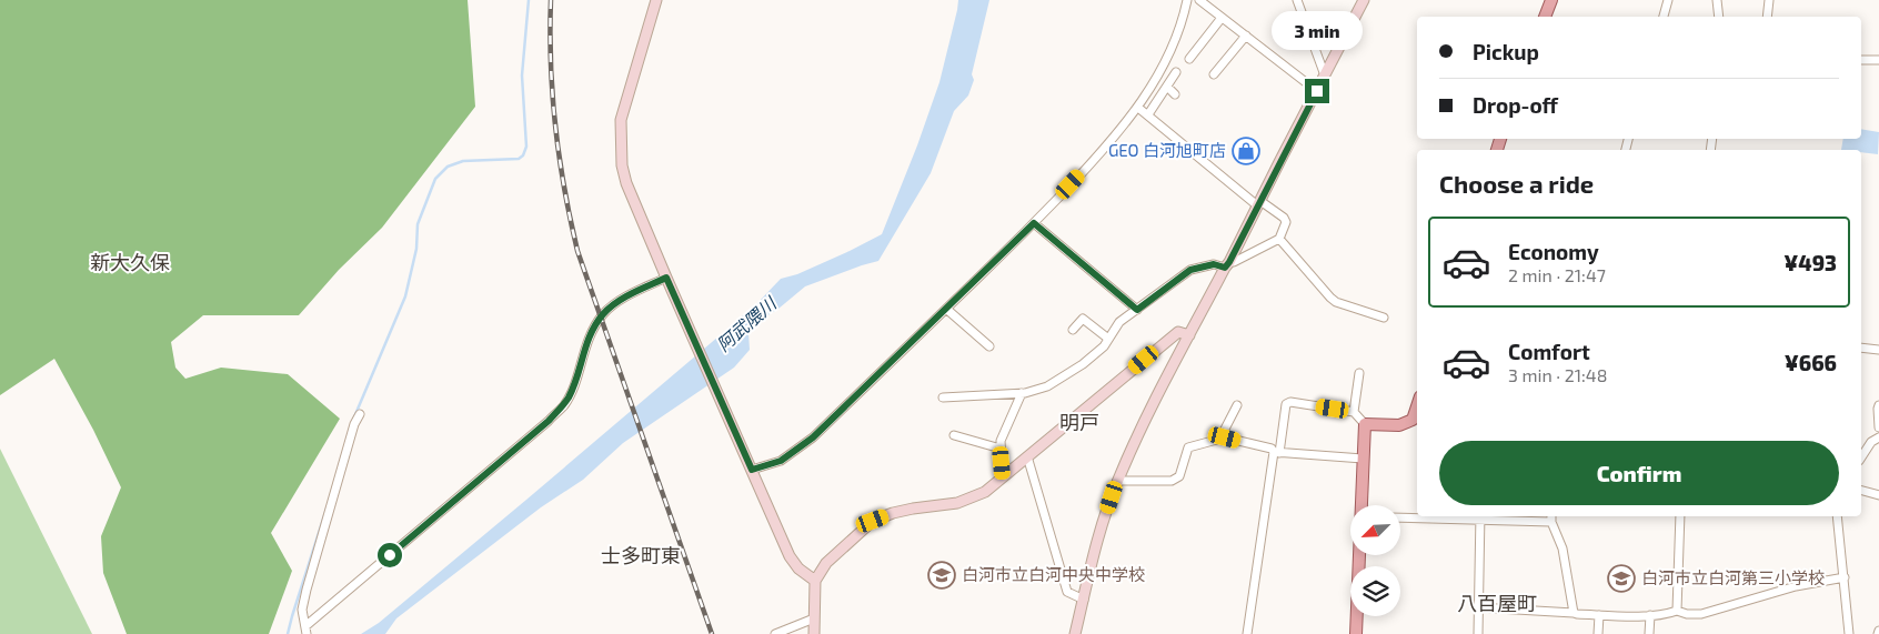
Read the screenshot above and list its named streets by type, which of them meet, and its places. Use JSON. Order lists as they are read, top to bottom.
{
  "districts": [
    "新大久保",
    "明戸",
    "士多町東",
    "八百屋町"
  ],
  "water": ["阿武隈川"],
  "places": {
    "shop": ["GEO 白河旭町店"],
    "school or university": ["白河市立白河中央中学校", "白河市立白河第三小学校"]
  },
  "north": "bottom left",
  "page": {
    "bubble": "3 min",
    "banner": ["Pickup", "Drop-off"],
    "heading": "Choose a ride",
    "list": [
      {
        "name": "Economy",
        "note": "2 min · 21:47",
        "value": "¥493"
      },
      {
        "name": "Comfort",
        "note": "3 min · 21:48",
        "value": "¥666"
      }
    ],
    "buttons": "Confirm"
  }
}
